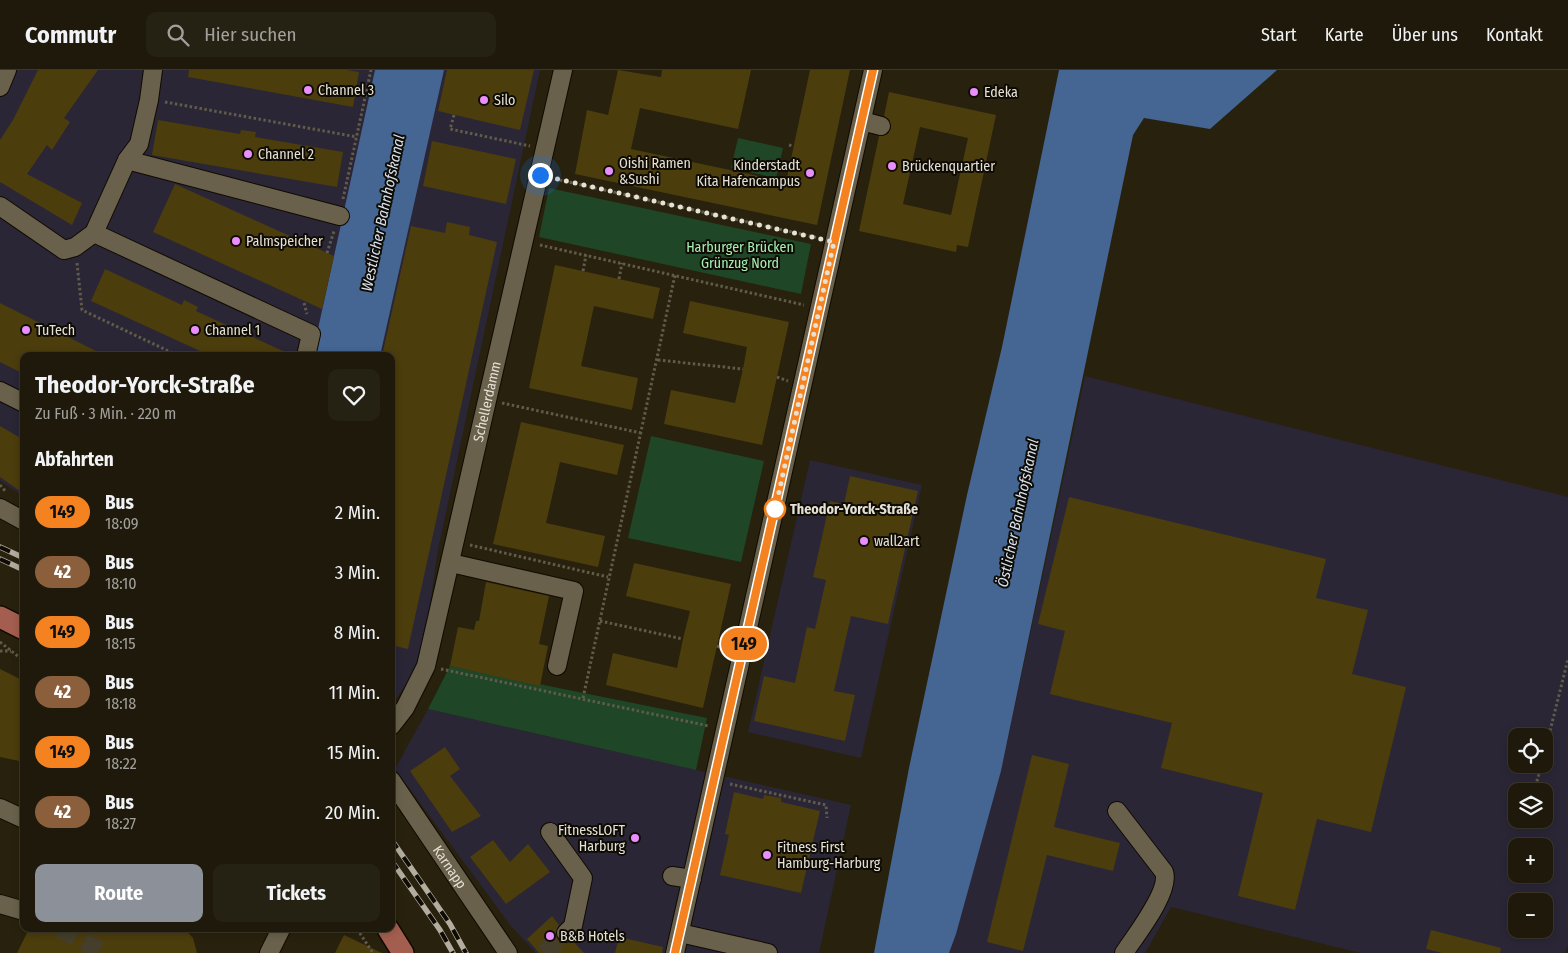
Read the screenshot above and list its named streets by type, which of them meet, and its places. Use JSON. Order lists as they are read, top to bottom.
{
  "streets": {
    "street": ["Schellerdamm", "Karnapp"]
  },
  "water": ["Westlicher Bahnhofskanal", "Östlicher Bahnhofskanal"],
  "parks": ["Harburger Brücken Grünzug Nord"],
  "places": [
    "Channel 3",
    "Edeka",
    "Silo",
    "Channel 2",
    "Brückenquartier",
    "Oishi Ramen &Sushi",
    "Kinderstadt Kita Hafencampus",
    "Palmspeicher",
    "TuTech",
    "Channel 1",
    "Theodor-Yorck-Straße",
    "wall2art",
    "FitnessLOFT Harburg",
    "Fitness First Hamburg-Harburg",
    "B&B Hotels"
  ],
  "lines": ["bus line 149"],
  "page": {
    "header": "Commutr",
    "search": "Hier suchen",
    "nav": [
      "Start",
      "Karte",
      "Über uns",
      "Kontakt"
    ],
    "on_map": "149",
    "heading": [
      ["Theodor-Yorck-Straße", "Zu Fuß · 3 Min. · 220 m"],
      "Abfahrten"
    ],
    "list": [
      {
        "mark": "149",
        "name": "Bus",
        "note": "18:09",
        "value": "2 Min."
      },
      {
        "mark": "42",
        "name": "Bus",
        "note": "18:10",
        "value": "3 Min."
      },
      {
        "mark": "149",
        "name": "Bus",
        "note": "18:15",
        "value": "8 Min."
      },
      {
        "mark": "42",
        "name": "Bus",
        "note": "18:18",
        "value": "11 Min."
      },
      {
        "mark": "149",
        "name": "Bus",
        "note": "18:22",
        "value": "15 Min."
      },
      {
        "mark": "42",
        "name": "Bus",
        "note": "18:27",
        "value": "20 Min."
      }
    ],
    "map_buttons": ["+", "−"],
    "buttons": ["Route", "Tickets"]
  }
}
